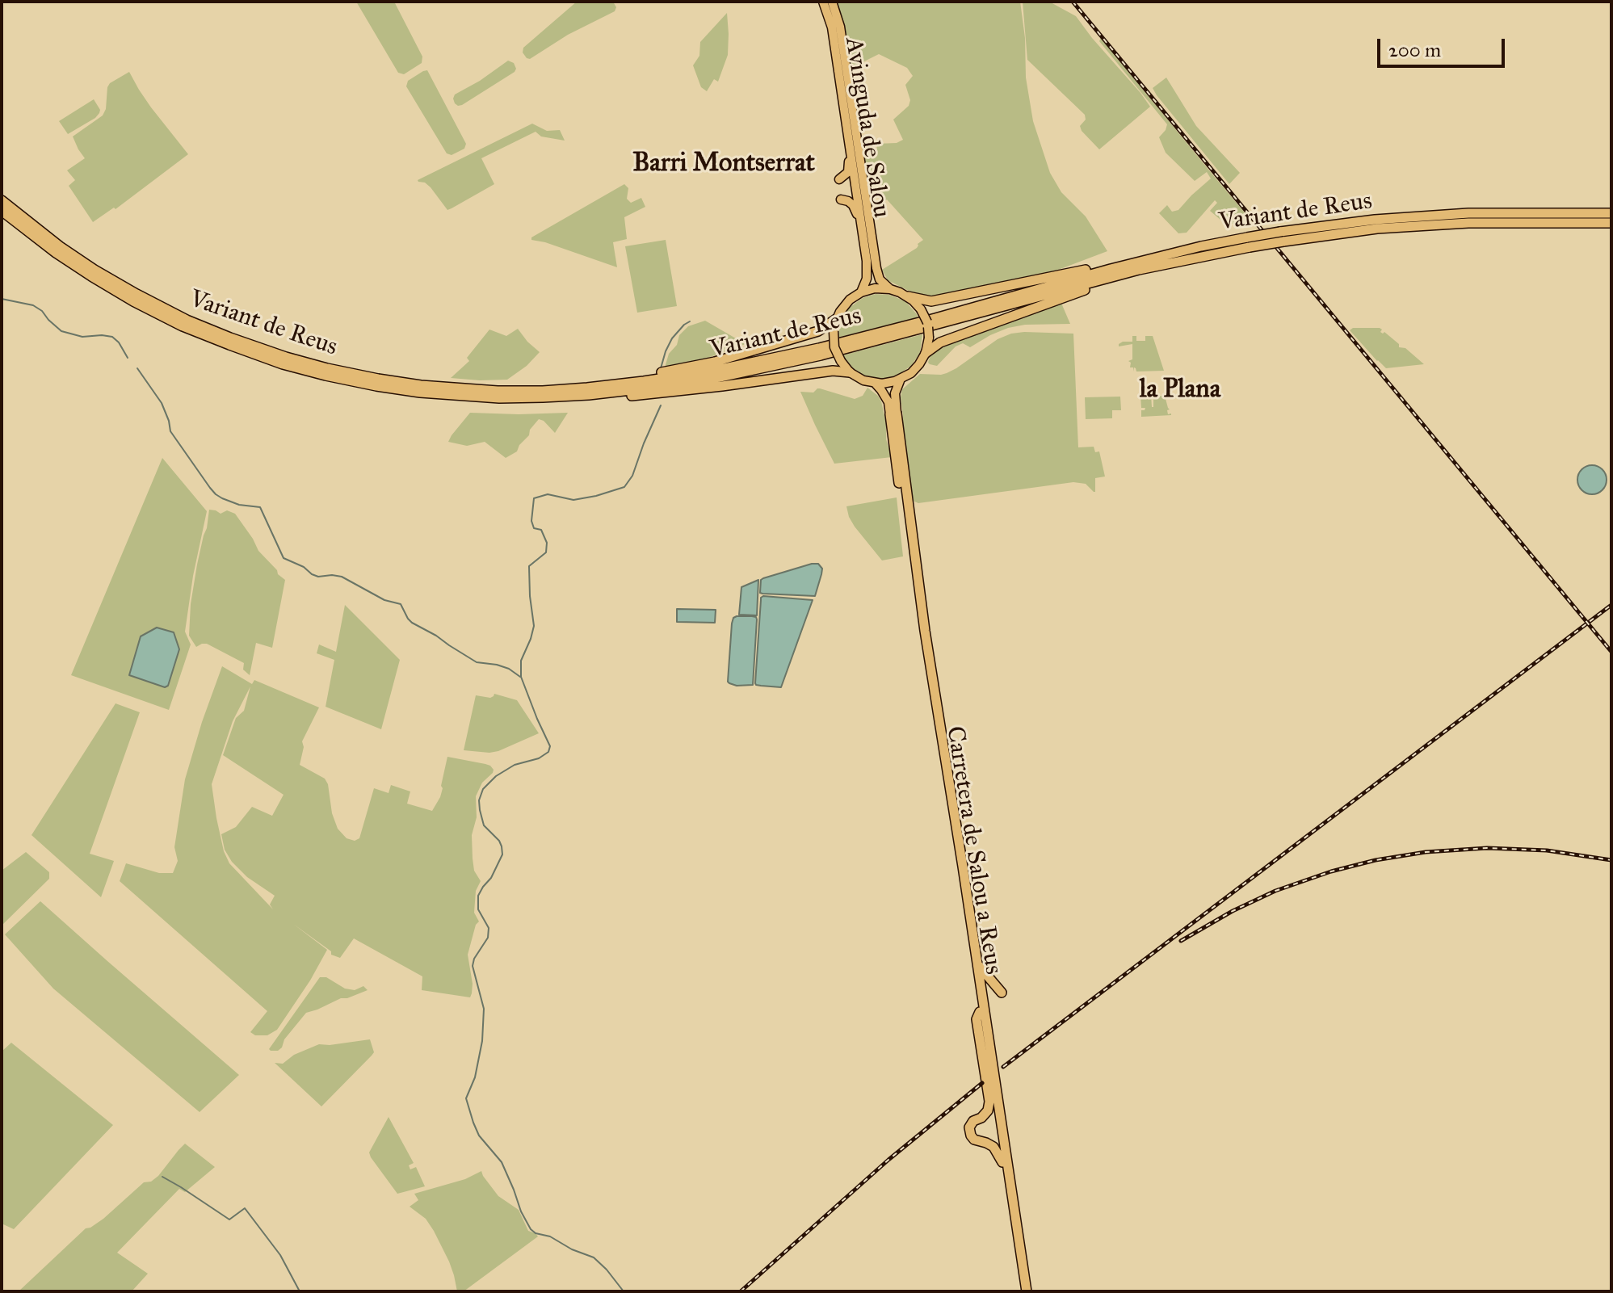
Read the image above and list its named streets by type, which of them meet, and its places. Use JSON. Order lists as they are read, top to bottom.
{
  "streets": {
    "highway": ["Variant de Reus", "Carretera de Salou a Reus"],
    "main road": ["Avinguda de Salou"]
  },
  "districts": ["Barri Montserrat", "la Plana"],
  "scale_bar": "200 m"
}
